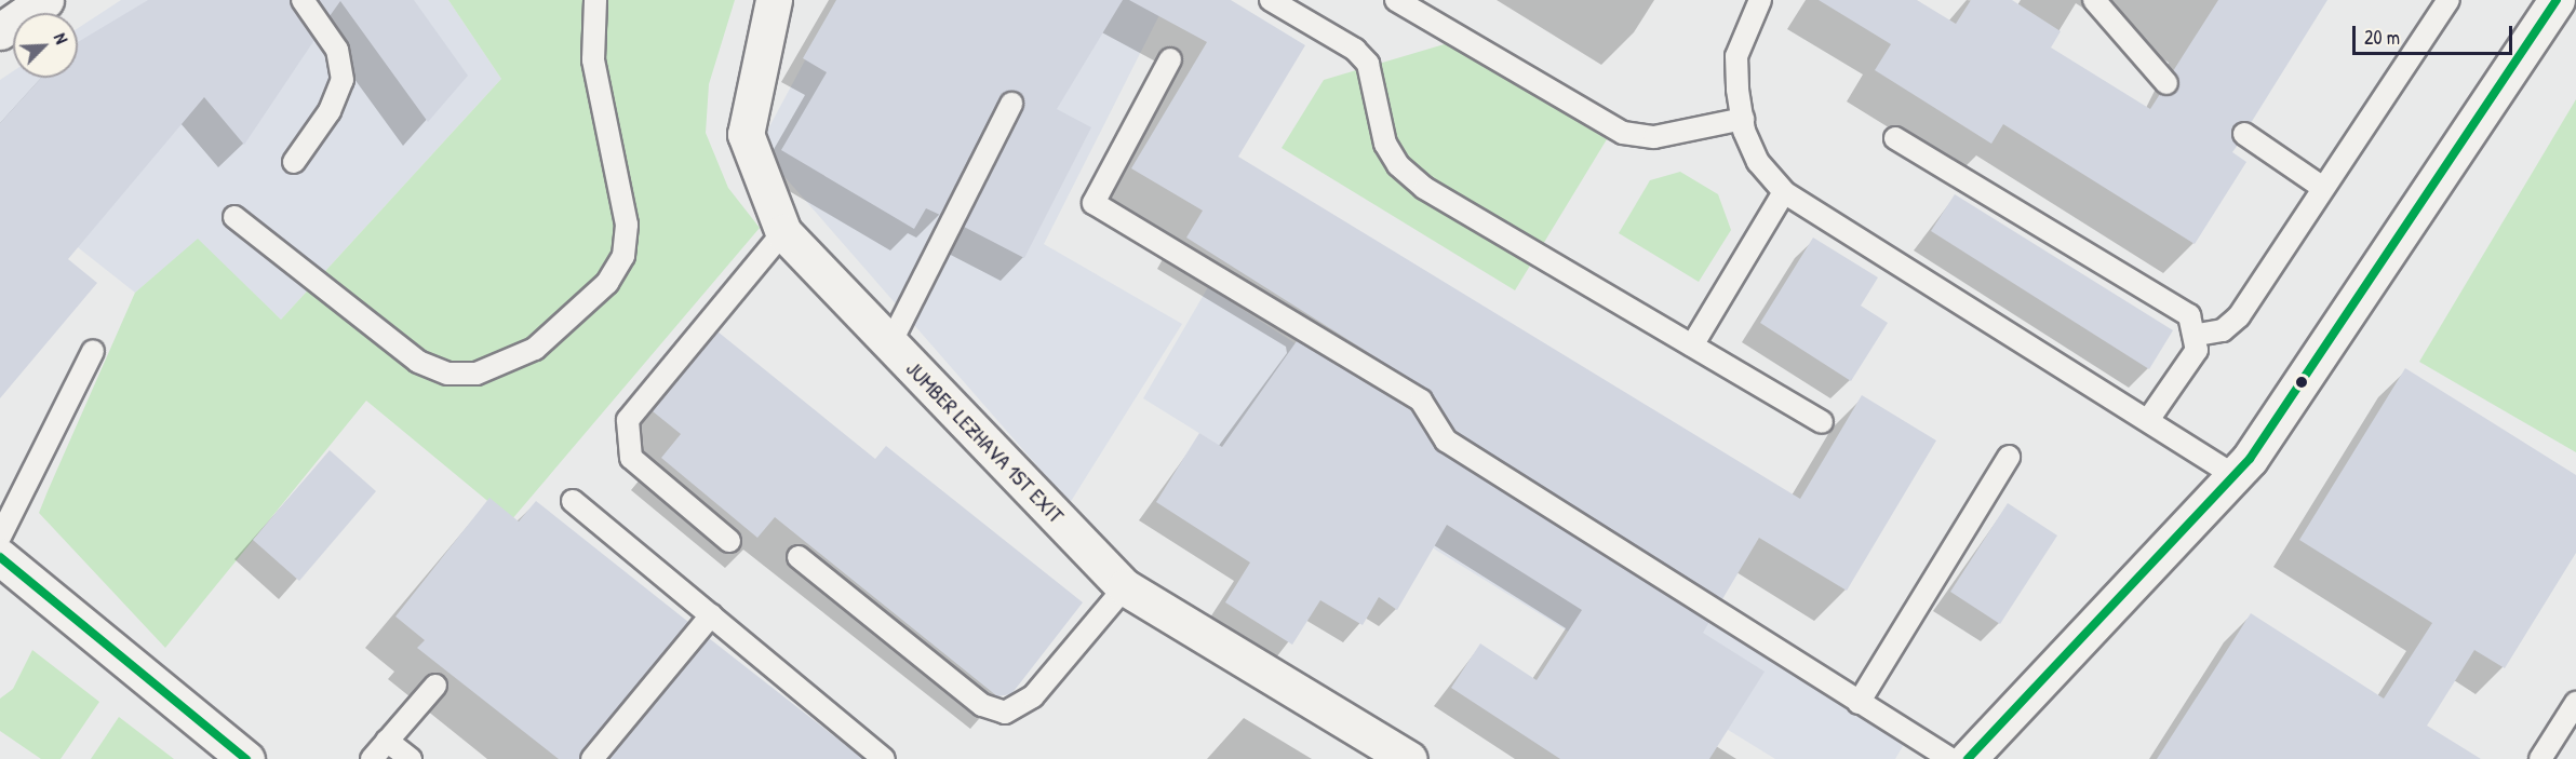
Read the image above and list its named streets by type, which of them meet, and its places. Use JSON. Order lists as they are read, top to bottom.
{
  "streets": {
    "street": ["JUMBER LEZHAVA 1ST EXIT"]
  },
  "scale_bar": "20 m",
  "north": "top right"
}
